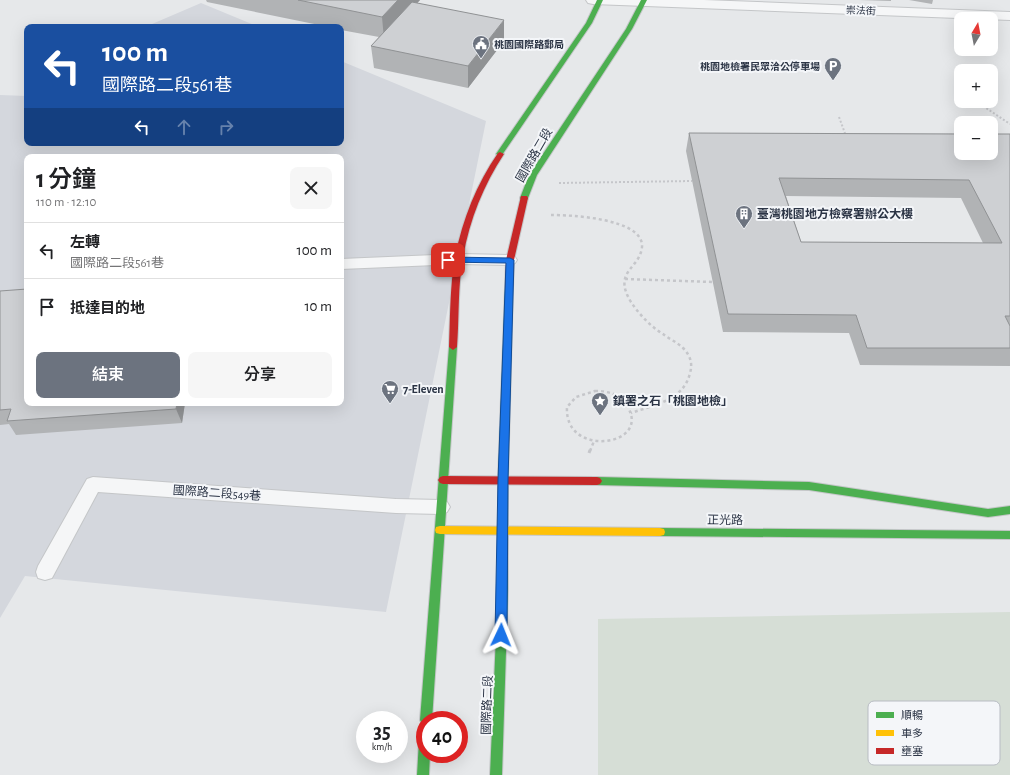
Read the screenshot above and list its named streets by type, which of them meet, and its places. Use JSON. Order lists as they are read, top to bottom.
{
  "streets": {
    "street": ["崇法街", "國際路二段", "正光路"],
    "lane": ["國際路二段549巷"]
  },
  "crossings": [
    ["崇法街", "國際路二段"],
    ["國際路二段", "正光路"]
  ],
  "places": {
    "public building": ["桃園國際路郵局"],
    "parking": ["桃園地檢署民眾洽公停車場"],
    "building": ["臺灣桃園地方檢察署辦公大樓"],
    "supermarket": ["7-Eleven"],
    "place": ["鎮署之石「桃園地檢」"]
  },
  "legend": ["順暢", "車多", "壅塞"],
  "north": "top",
  "page": {
    "map_buttons": ["+", "−"],
    "turn": ["100 m", "國際路二段561巷"],
    "heading": ["1 分鐘", "110 m · 12:10"],
    "list": [
      {
        "name": "左轉",
        "note": "國際路二段561巷",
        "value": "100 m"
      },
      {
        "name": "抵達目的地",
        "value": "10 m"
      }
    ],
    "buttons": ["結束", "分享"],
    "speed": "35 km/h",
    "limit": "40"
  }
}
